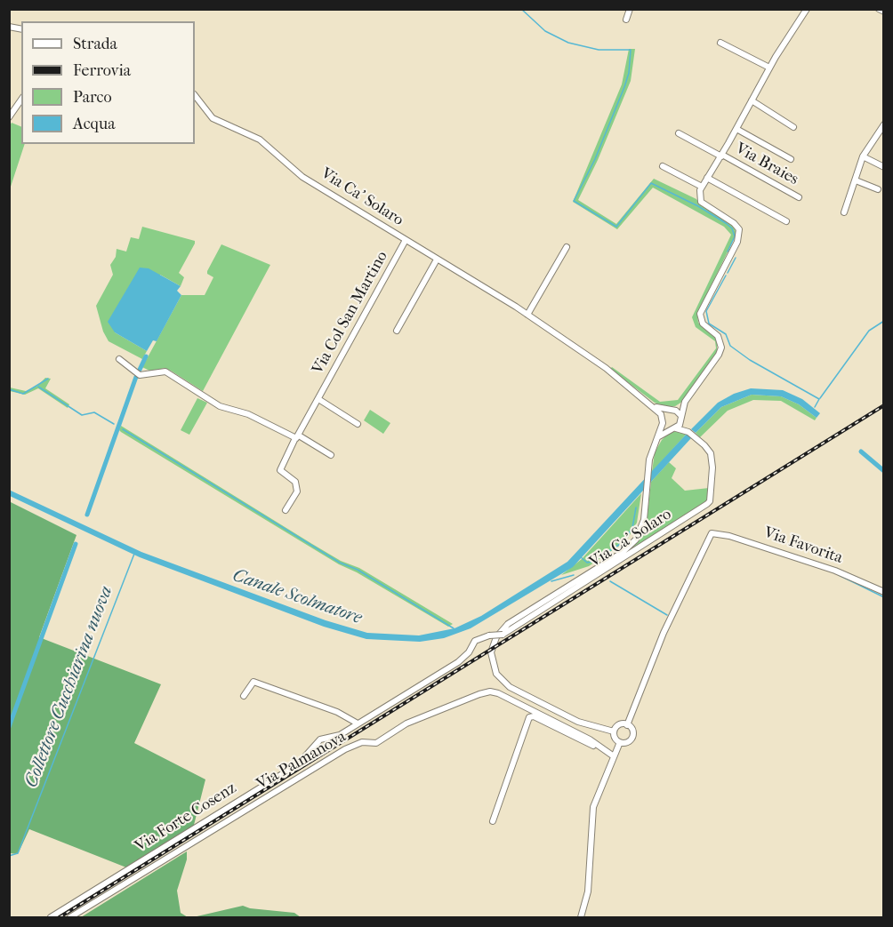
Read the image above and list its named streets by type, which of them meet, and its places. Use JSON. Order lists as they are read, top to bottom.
{
  "streets": {
    "street": [
      "Via Braies",
      "Via Ca' Solaro",
      "Via Col San Martino",
      "Via Favorita",
      "Via Palmanova",
      "Via Forte Cosenz"
    ]
  },
  "crossings": [
    ["Via Ca' Solaro", "Via Col San Martino"],
    ["Via Ca' Solaro", "Via Favorita"],
    ["Via Ca' Solaro", "Via Palmanova"],
    ["Via Ca' Solaro", "Via Forte Cosenz"],
    ["Via Palmanova", "Via Forte Cosenz"]
  ],
  "water": ["Canale Scolmatore", "Collettore Cucchiarina nuova"],
  "legend": [
    "Strada",
    "Ferrovia",
    "Parco",
    "Acqua"
  ]
}
